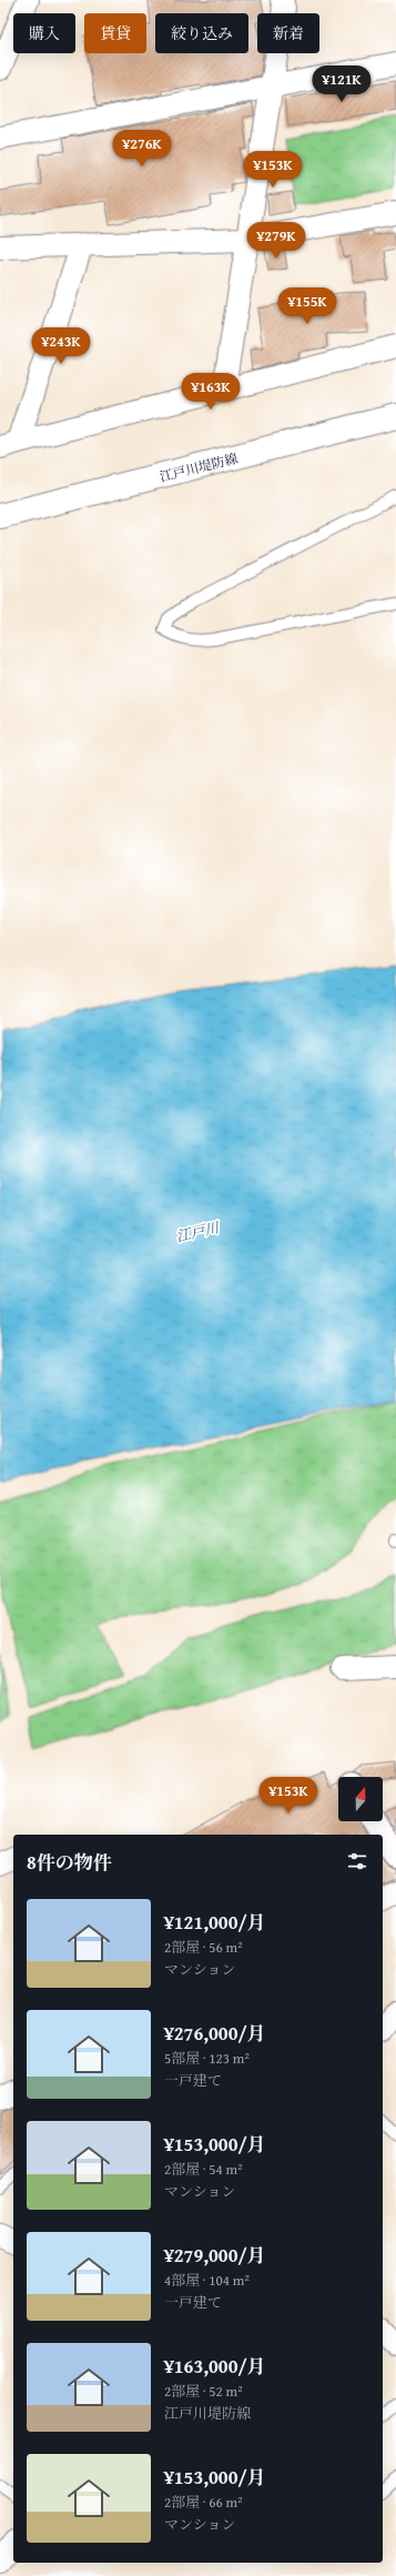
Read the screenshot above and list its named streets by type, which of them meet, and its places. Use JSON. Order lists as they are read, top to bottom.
{
  "streets": {
    "main road": ["江戸川堤防線"]
  },
  "water": ["江戸川"],
  "north": "top",
  "page": {
    "chip": [
      "購入",
      "賃貸",
      "絞り込み",
      "新着"
    ],
    "price": [
      "¥121K",
      "¥276K",
      "¥153K",
      "¥279K",
      "¥155K",
      "¥243K",
      "¥163K",
      "¥153K"
    ],
    "heading": "8件の物件",
    "list": [
      {
        "name": "¥121,000/月",
        "note": "2部屋 · 56 m² · マンション"
      },
      {
        "name": "¥276,000/月",
        "note": "5部屋 · 123 m² · 一戸建て"
      },
      {
        "name": "¥153,000/月",
        "note": "2部屋 · 54 m² · マンション"
      },
      {
        "name": "¥279,000/月",
        "note": "4部屋 · 104 m² · 一戸建て"
      },
      {
        "name": "¥163,000/月",
        "note": "2部屋 · 52 m² · 江戸川堤防線"
      },
      {
        "name": "¥153,000/月",
        "note": "2部屋 · 66 m² · マンション"
      }
    ]
  }
}
